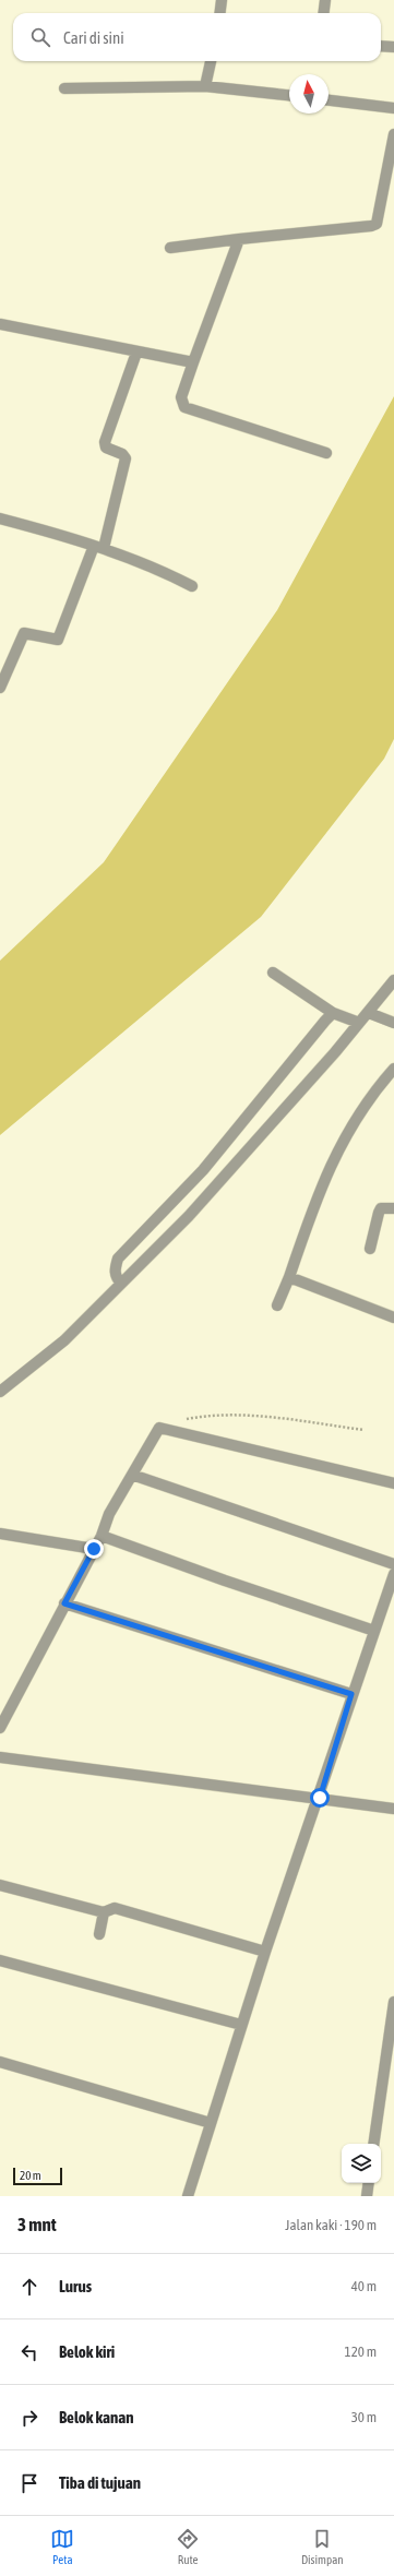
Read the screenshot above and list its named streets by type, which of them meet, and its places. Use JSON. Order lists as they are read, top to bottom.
{
  "scale_bar": "20 m",
  "north": "top",
  "page": {
    "search": "Cari di sini",
    "scale": "20 m",
    "heading": ["3 mnt", "Jalan kaki · 190 m"],
    "list": [
      ["Lurus", "40 m"],
      ["Belok kiri", "120 m"],
      ["Belok kanan", "30 m"],
      "Tiba di tujuan"
    ],
    "nav": ["Peta", "Rute", "Disimpan"]
  }
}
